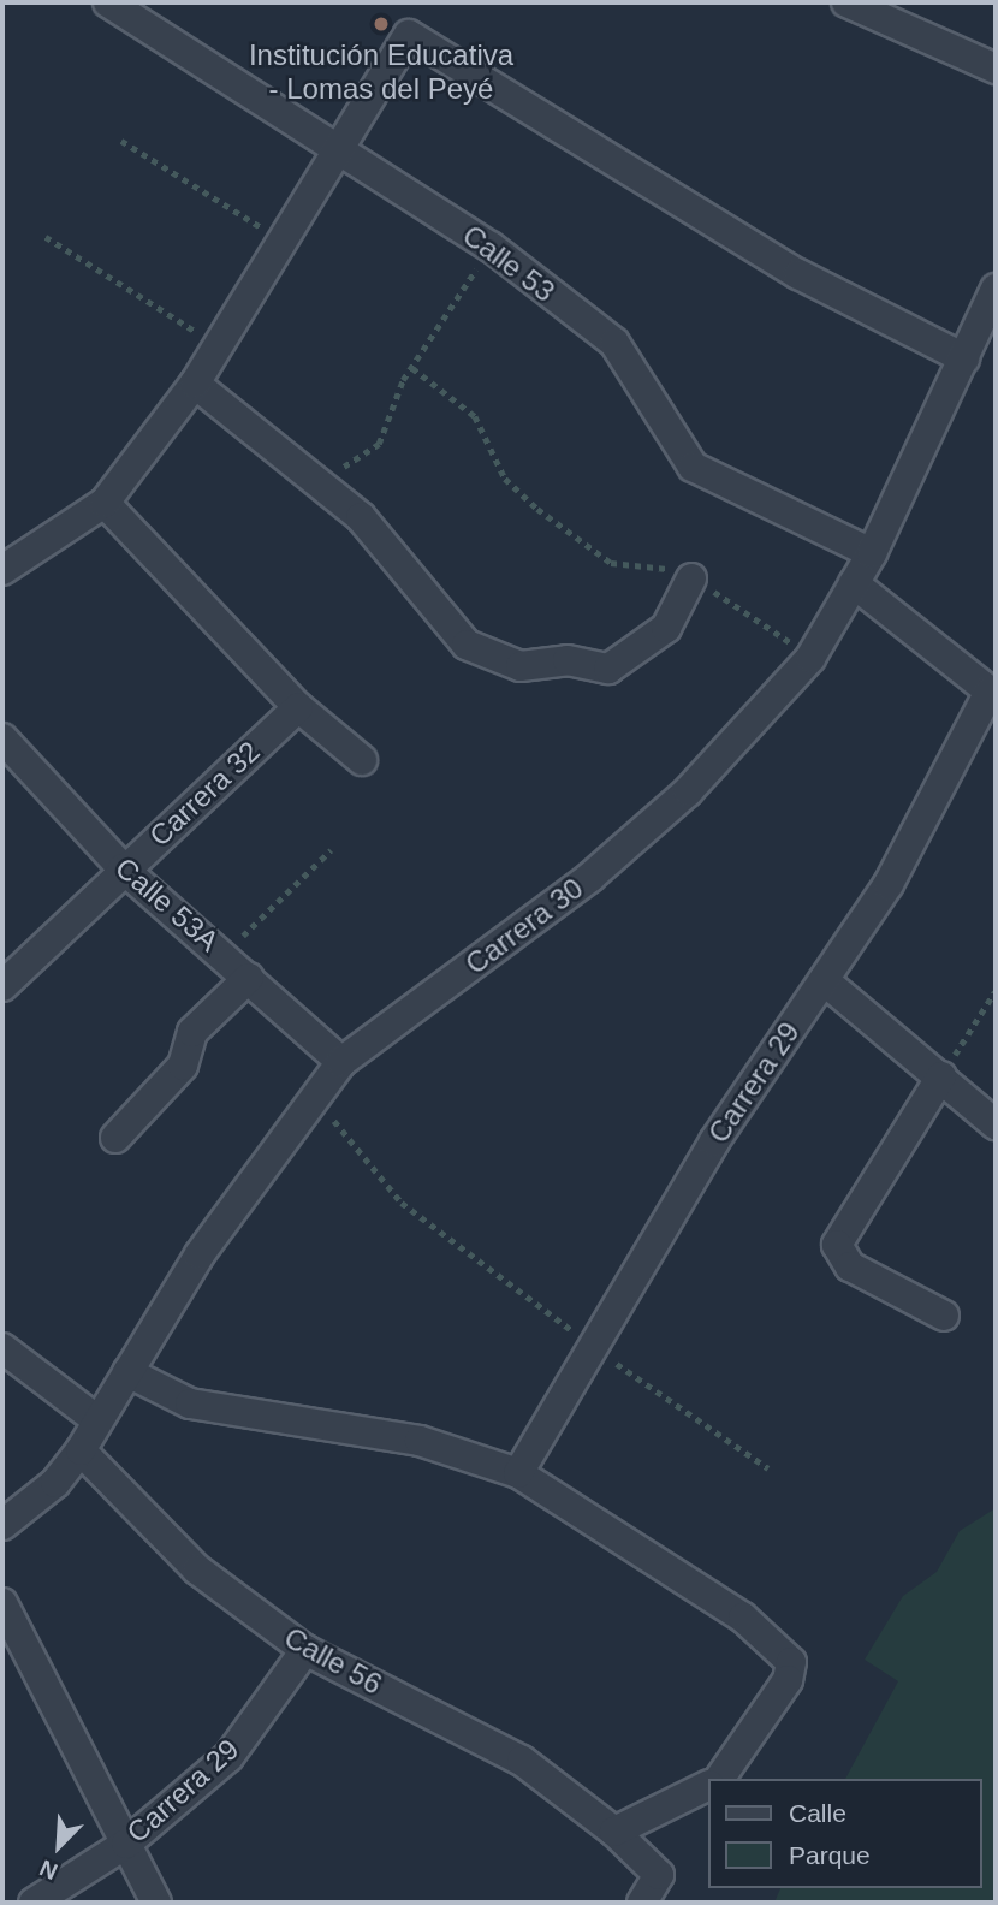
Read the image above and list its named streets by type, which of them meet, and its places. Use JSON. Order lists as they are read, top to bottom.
{
  "streets": {
    "street": [
      "Calle 53",
      "Carrera 32",
      "Calle 53A",
      "Carrera 30",
      "Carrera 29",
      "Calle 56"
    ]
  },
  "crossings": [
    ["Calle 53", "Carrera 30"],
    ["Carrera 32", "Calle 53A"],
    ["Calle 53A", "Carrera 30"],
    ["Carrera 30", "Calle 56"],
    ["Carrera 29", "Calle 56"]
  ],
  "places": ["Institución Educativa - Lomas del Peyé"],
  "legend": ["Calle", "Parque"],
  "north": "bottom left"
}
